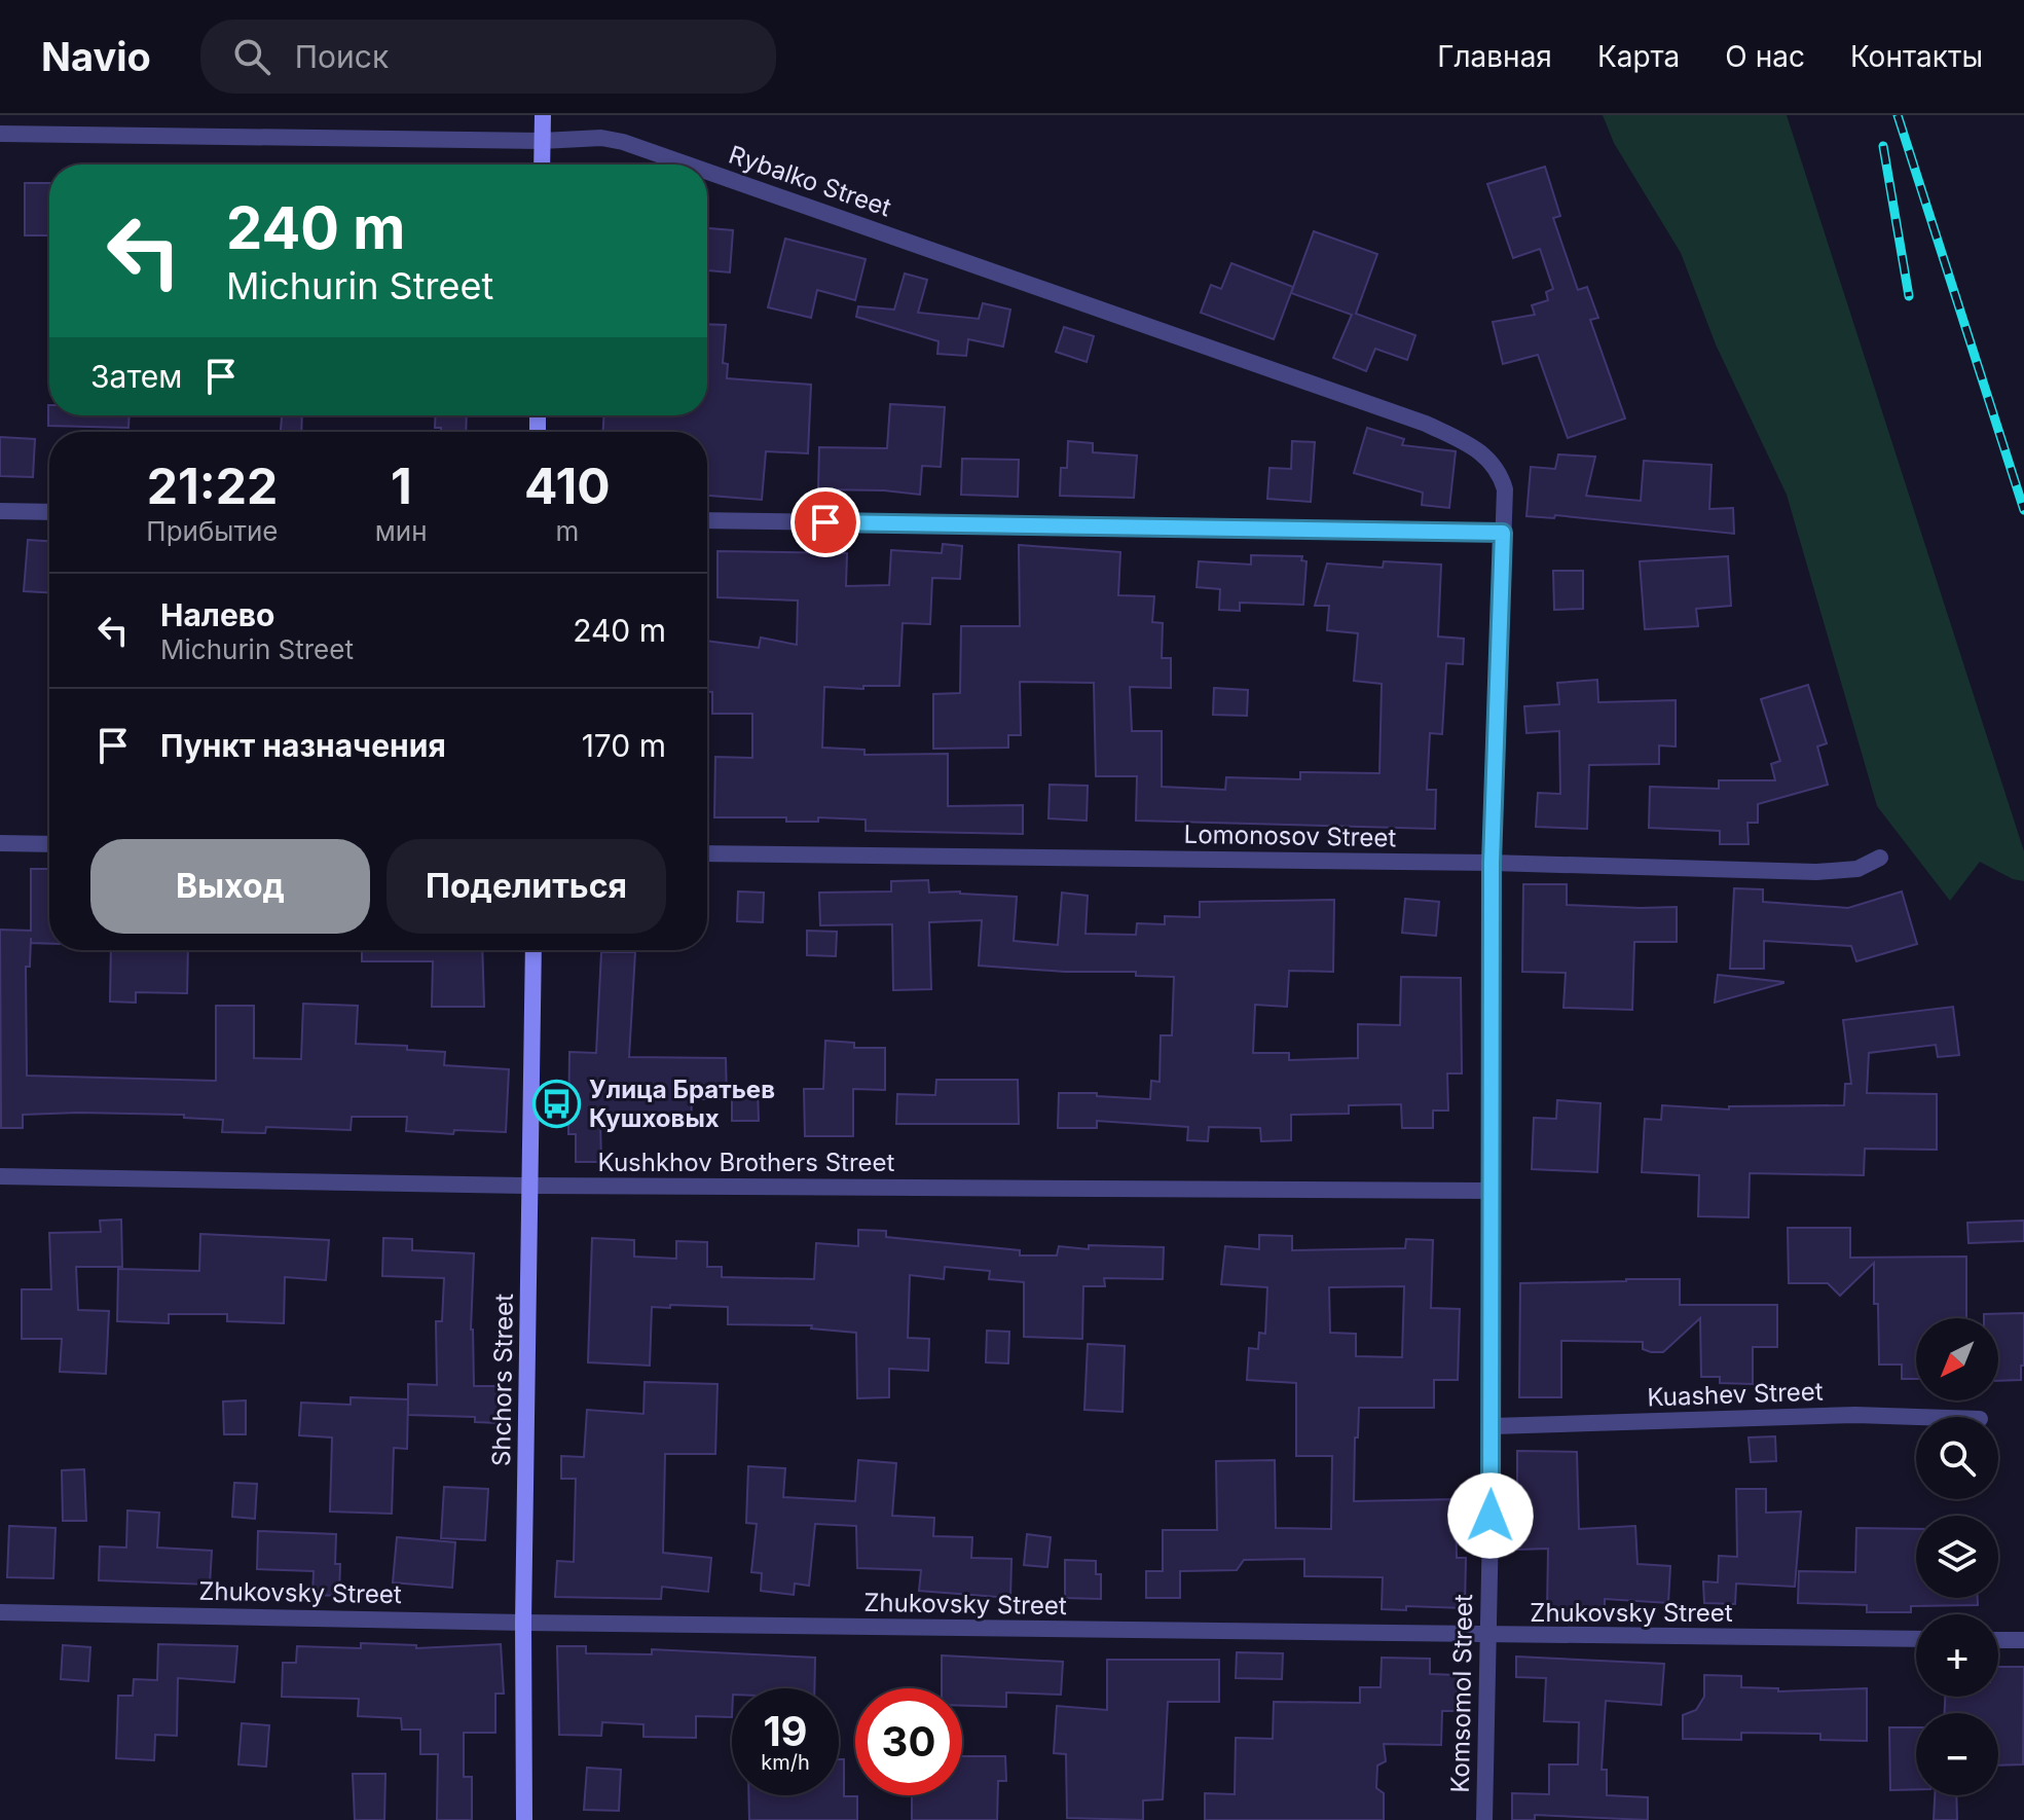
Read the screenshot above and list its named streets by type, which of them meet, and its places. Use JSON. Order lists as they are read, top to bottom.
{
  "streets": {
    "street": [
      "Rybalko Street",
      "Lomonosov Street",
      "Kushkhov Brothers Street",
      "Shchors Street",
      "Kuashev Street",
      "Zhukovsky Street",
      "Komsomol Street"
    ]
  },
  "crossings": [
    ["Rybalko Street", "Komsomol Street"],
    ["Lomonosov Street", "Komsomol Street"],
    ["Kushkhov Brothers Street", "Shchors Street"],
    ["Kushkhov Brothers Street", "Komsomol Street"],
    ["Shchors Street", "Zhukovsky Street"],
    ["Kuashev Street", "Komsomol Street"],
    ["Zhukovsky Street", "Komsomol Street"]
  ],
  "places": {
    "bus stop": ["Улица Братьев Кушховых"]
  },
  "north": "bottom left",
  "page": {
    "header": "Navio",
    "search": "Поиск",
    "nav": [
      "Главная",
      "Карта",
      "О нас",
      "Контакты"
    ],
    "turn": ["240 m", "Michurin Street"],
    "then": "Затем",
    "eta": [
      "21:22",
      "Прибытие",
      "1",
      "мин",
      "410",
      "m"
    ],
    "list": [
      {
        "name": "Налево",
        "note": "Michurin Street",
        "value": "240 m"
      },
      {
        "name": "Пункт назначения",
        "value": "170 m"
      }
    ],
    "buttons": ["Выход", "Поделиться"],
    "map_buttons": ["+", "−"],
    "speed": "19 km/h",
    "limit": "30"
  }
}
